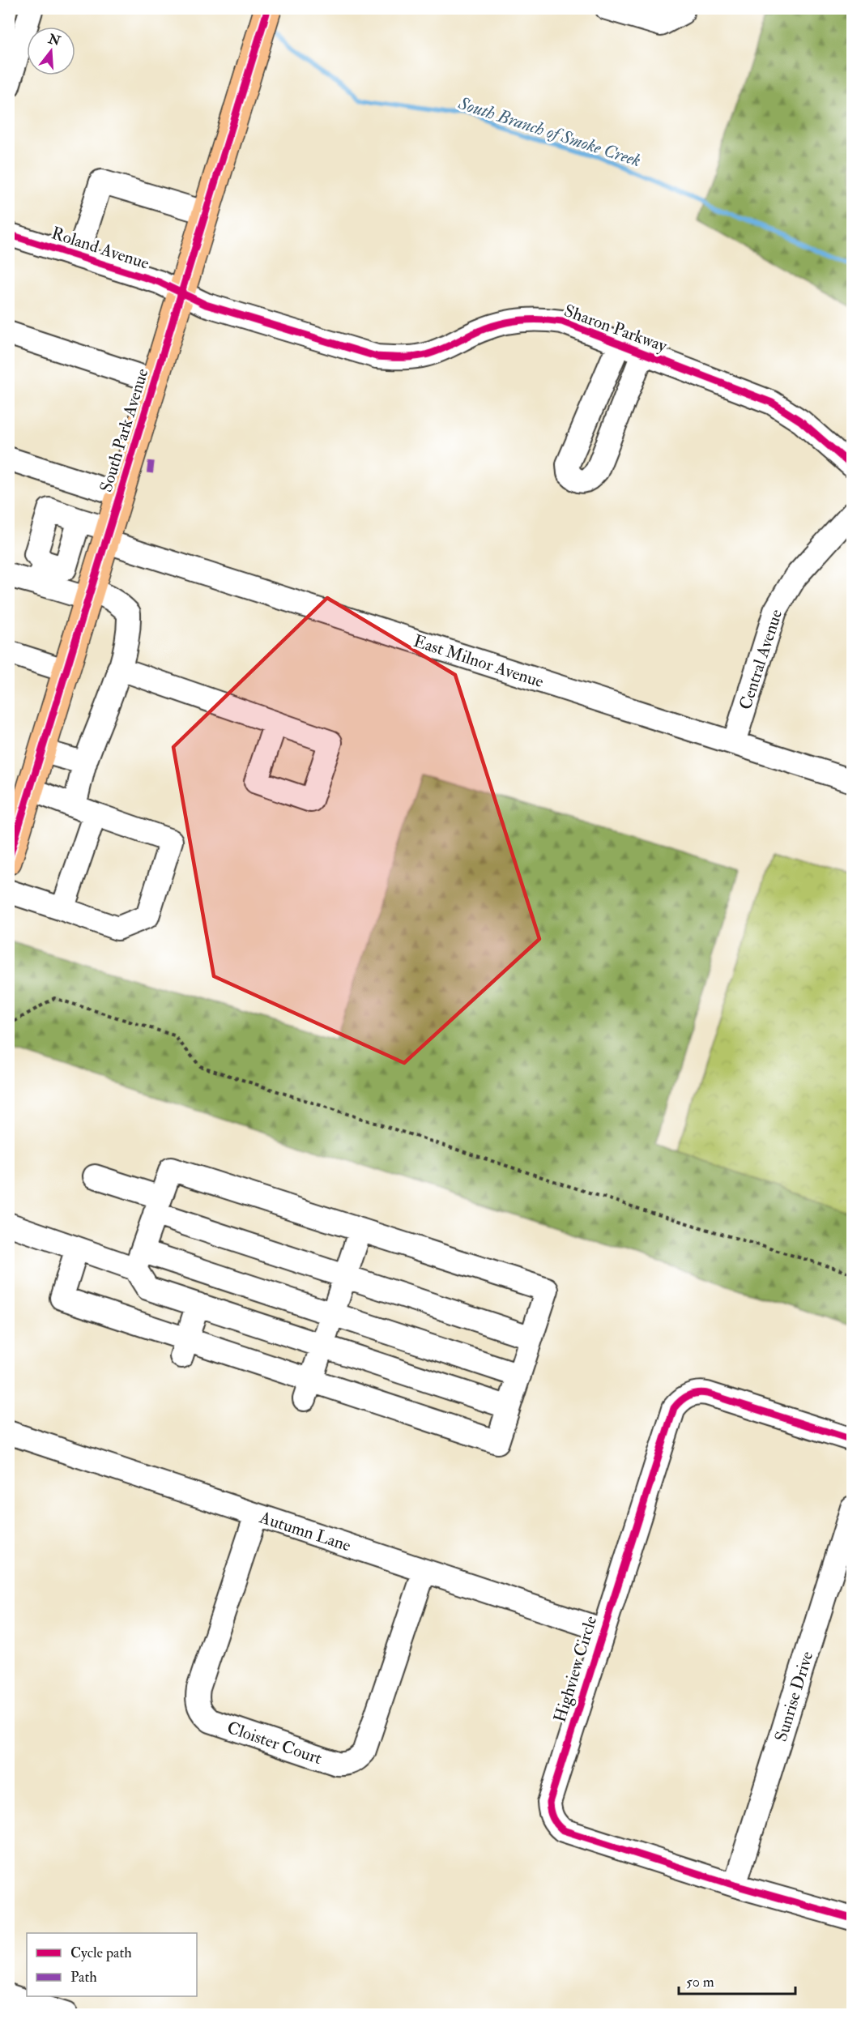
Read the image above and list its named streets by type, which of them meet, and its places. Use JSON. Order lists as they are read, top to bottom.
{
  "streets": {
    "main road": ["South Park Avenue"],
    "street": [
      "Roland Avenue",
      "Sharon Parkway",
      "Central Avenue",
      "East Milnor Avenue",
      "Autumn Lane",
      "Highview Circle",
      "Sunrise Drive",
      "Cloister Court"
    ]
  },
  "crossings": [
    ["Roland Avenue", "Sharon Parkway"],
    ["Roland Avenue", "South Park Avenue"],
    ["Sharon Parkway", "South Park Avenue"],
    ["South Park Avenue", "East Milnor Avenue"],
    ["Central Avenue", "East Milnor Avenue"],
    ["Autumn Lane", "Highview Circle"],
    ["Autumn Lane", "Cloister Court"],
    ["Highview Circle", "Sunrise Drive"]
  ],
  "water": ["South Branch of Smoke Creek"],
  "legend": ["Cycle path", "Path"],
  "scale_bar": "50 m",
  "north": "top"
}
